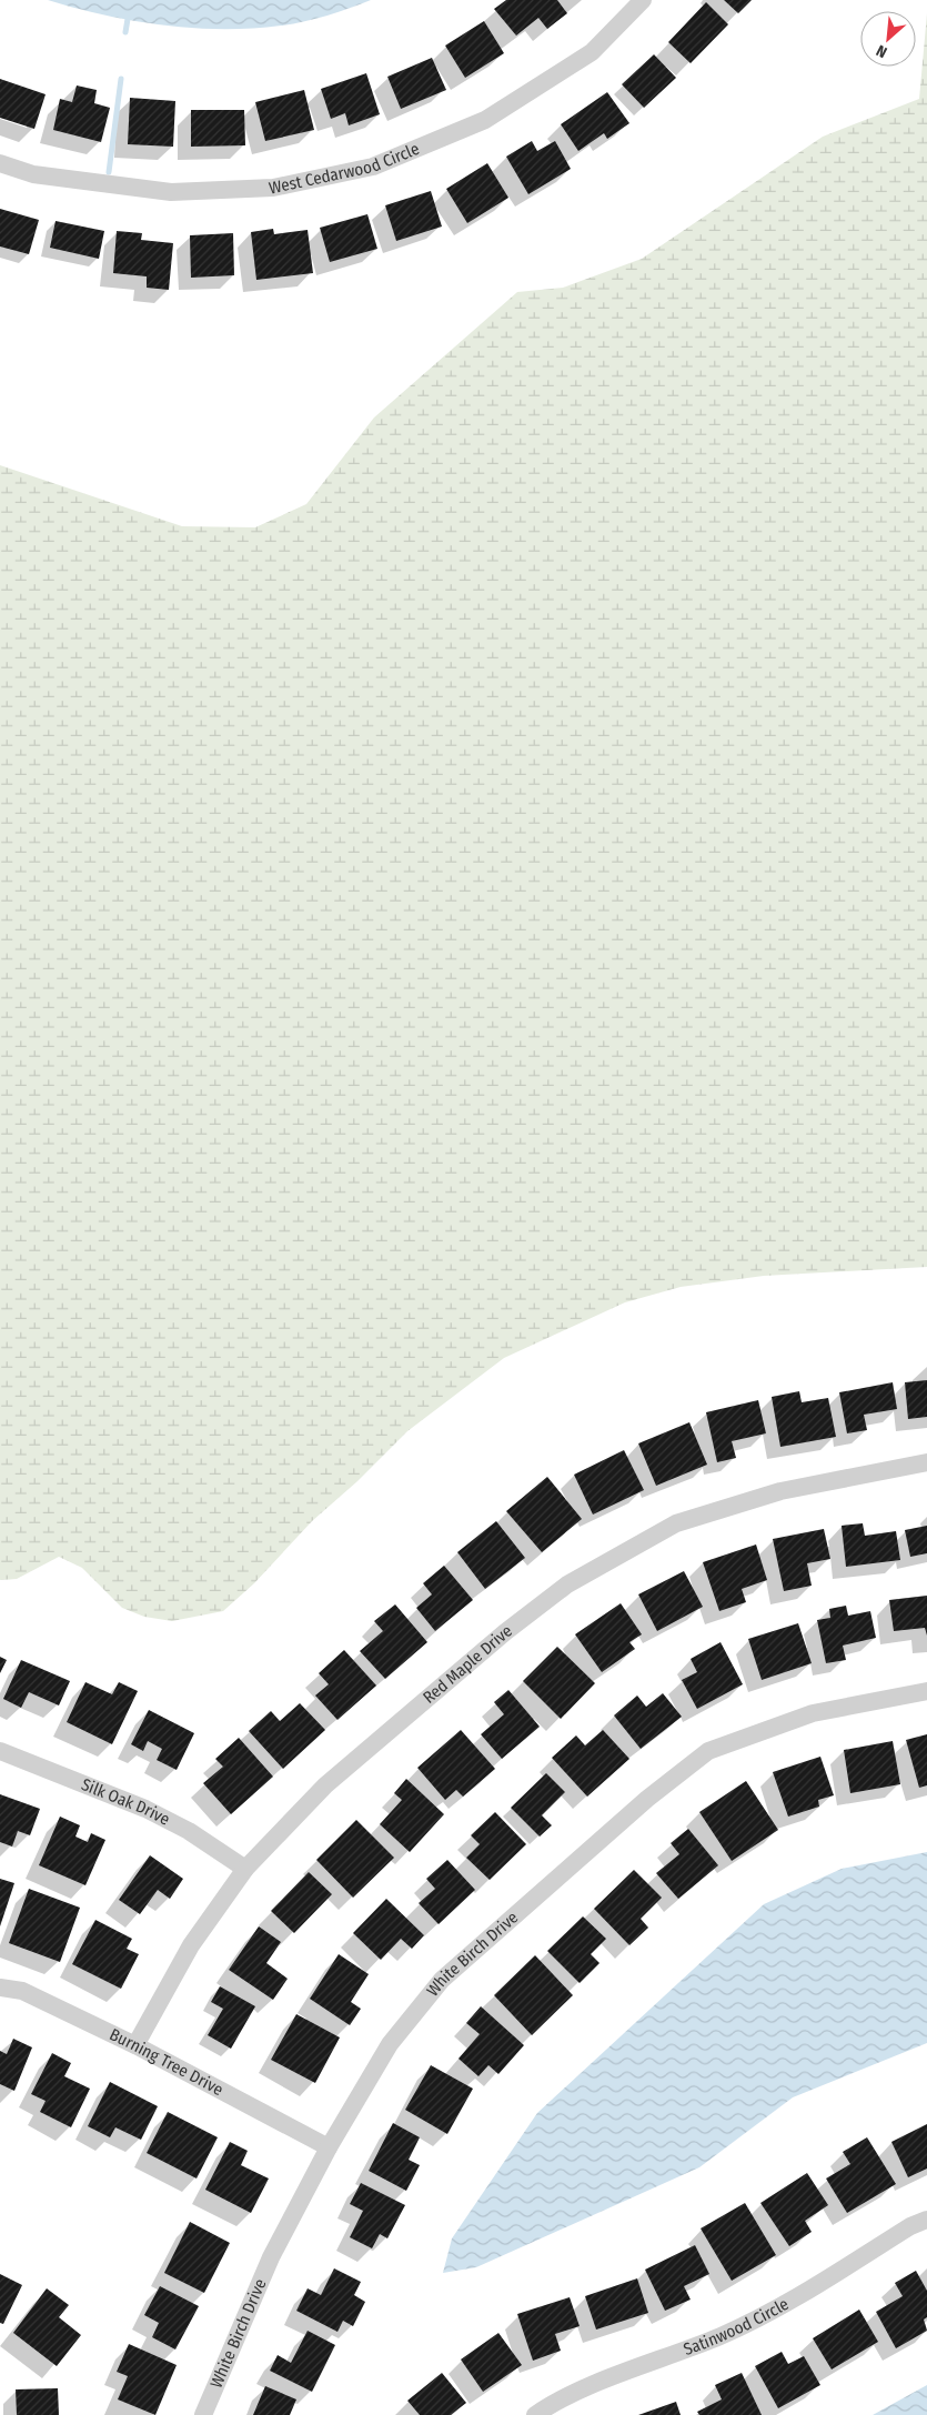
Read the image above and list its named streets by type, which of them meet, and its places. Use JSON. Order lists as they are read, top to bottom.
{
  "streets": {
    "street": [
      "West Cedarwood Circle",
      "Red Maple Drive",
      "Silk Oak Drive",
      "White Birch Drive",
      "Burning Tree Drive",
      "Satinwood Circle"
    ]
  },
  "crossings": [
    ["Red Maple Drive", "Silk Oak Drive"],
    ["Red Maple Drive", "Burning Tree Drive"],
    ["White Birch Drive", "Burning Tree Drive"]
  ],
  "north": "bottom left"
}
